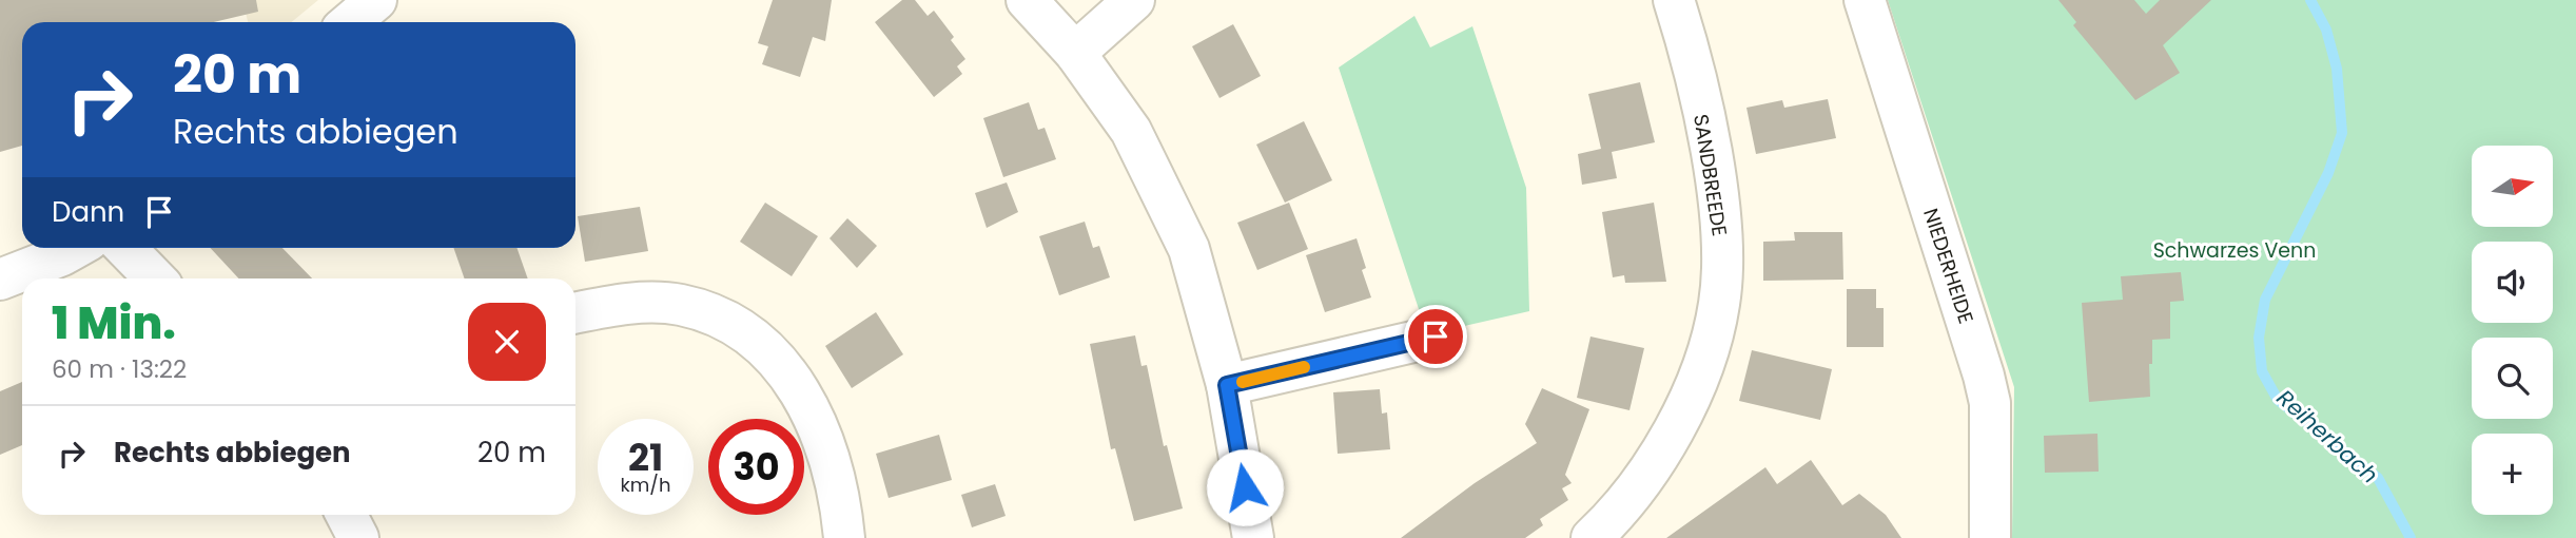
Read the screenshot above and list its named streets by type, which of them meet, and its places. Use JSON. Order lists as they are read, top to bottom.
{
  "streets": {
    "street": ["SANDBREEDE", "NIEDERHEIDE"]
  },
  "water": ["Reiherbach"],
  "parks": ["Schwarzes Venn"],
  "north": "right",
  "page": {
    "turn": ["20 m", "Rechts abbiegen"],
    "map_buttons": "+",
    "then": "Dann",
    "heading": ["1 Min.", "60 m · 13:22"],
    "list": [
      {
        "name": "Rechts abbiegen",
        "value": "20 m"
      }
    ],
    "speed": "21 km/h",
    "limit": "30"
  }
}
